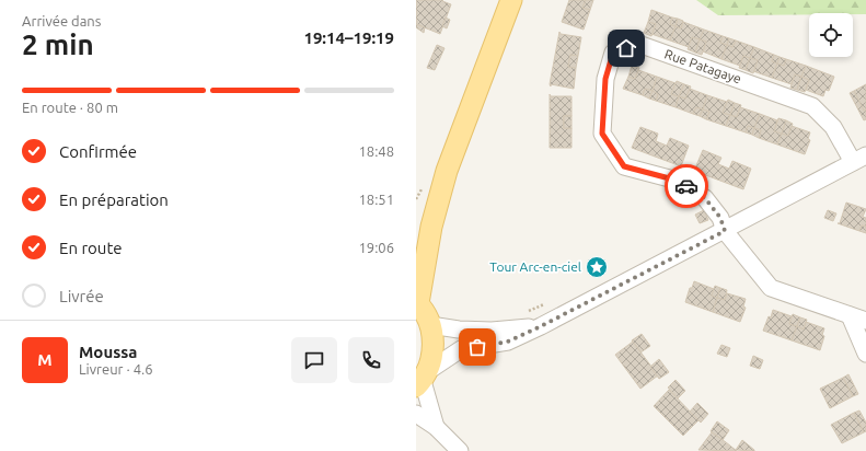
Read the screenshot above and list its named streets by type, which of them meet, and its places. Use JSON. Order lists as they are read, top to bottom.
{
  "streets": {
    "street": ["Rue Patagaye"]
  },
  "places": {
    "place": ["Tour Arc-en-ciel"]
  },
  "page": {
    "heading": ["2 min", "Arrivée dans", "19:14–19:19"],
    "panel": ["Moussa", "Livreur · 4.6"],
    "bar": "En route · 80 m",
    "list": [
      ["Confirmée", "18:48"],
      ["En préparation", "18:51"],
      ["En route", "19:06"],
      "Livrée"
    ],
    "round": "M"
  }
}
